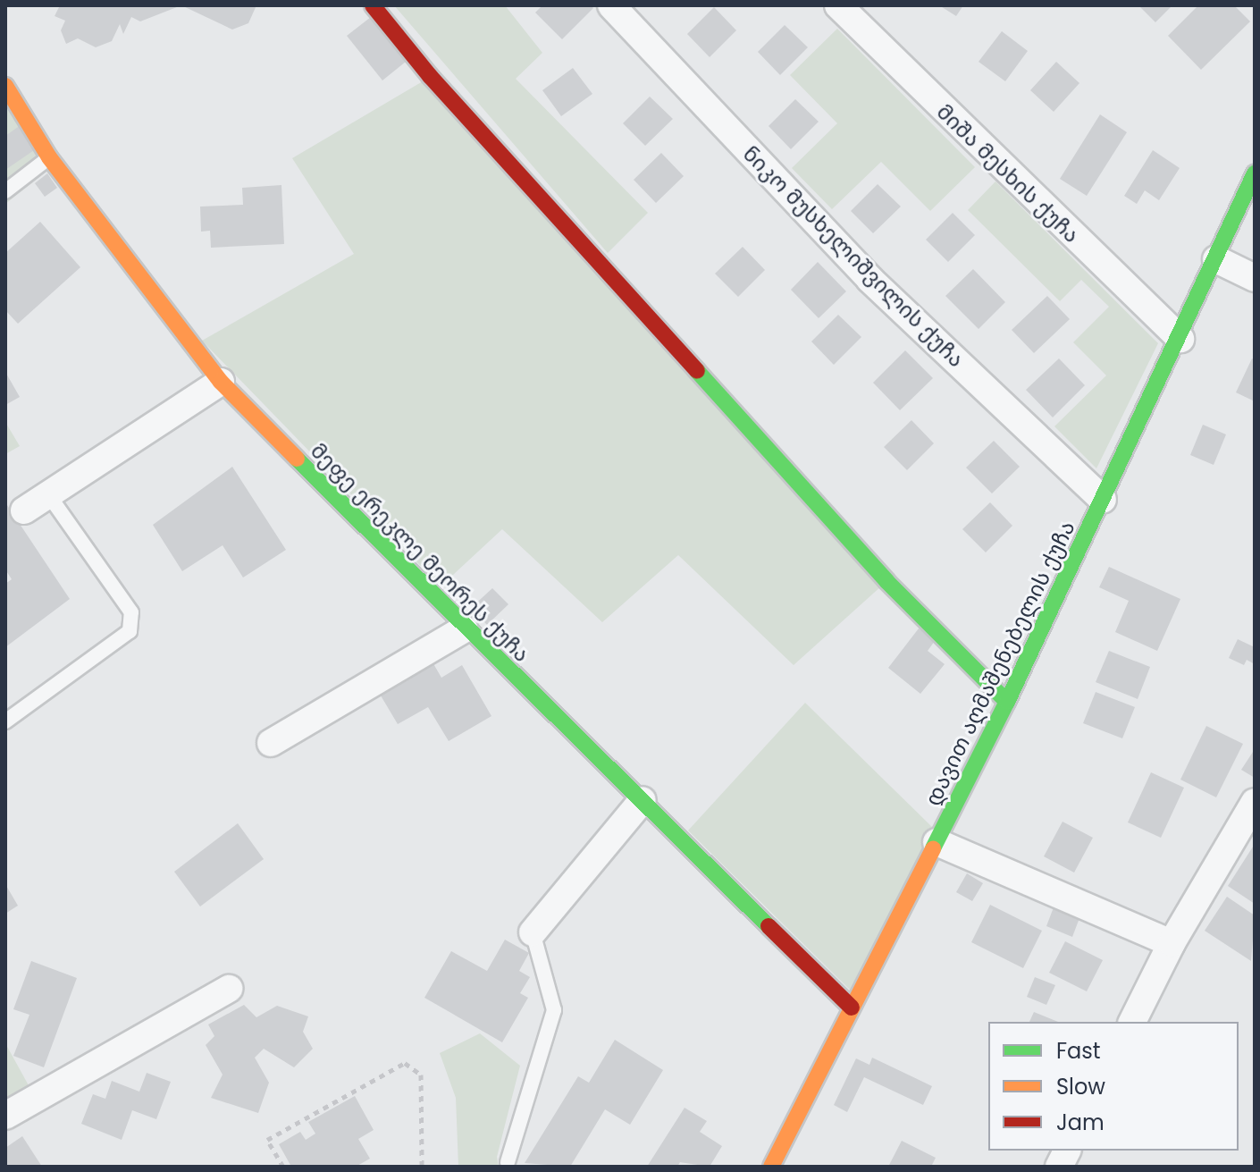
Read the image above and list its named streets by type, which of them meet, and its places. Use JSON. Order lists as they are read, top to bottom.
{
  "streets": {
    "street": [
      "მიშა მესხის ქუჩა",
      "ნიკო მუსხელიშვილის ქუჩა",
      "მეფე ერეკლე მეორეს ქუჩა",
      "დავით აღმაშენებელის ქუჩა"
    ]
  },
  "crossings": [
    ["მიშა მესხის ქუჩა", "დავით აღმაშენებელის ქუჩა"],
    ["ნიკო მუსხელიშვილის ქუჩა", "დავით აღმაშენებელის ქუჩა"],
    ["მეფე ერეკლე მეორეს ქუჩა", "დავით აღმაშენებელის ქუჩა"]
  ],
  "legend": ["Fast", "Slow", "Jam"]
}
